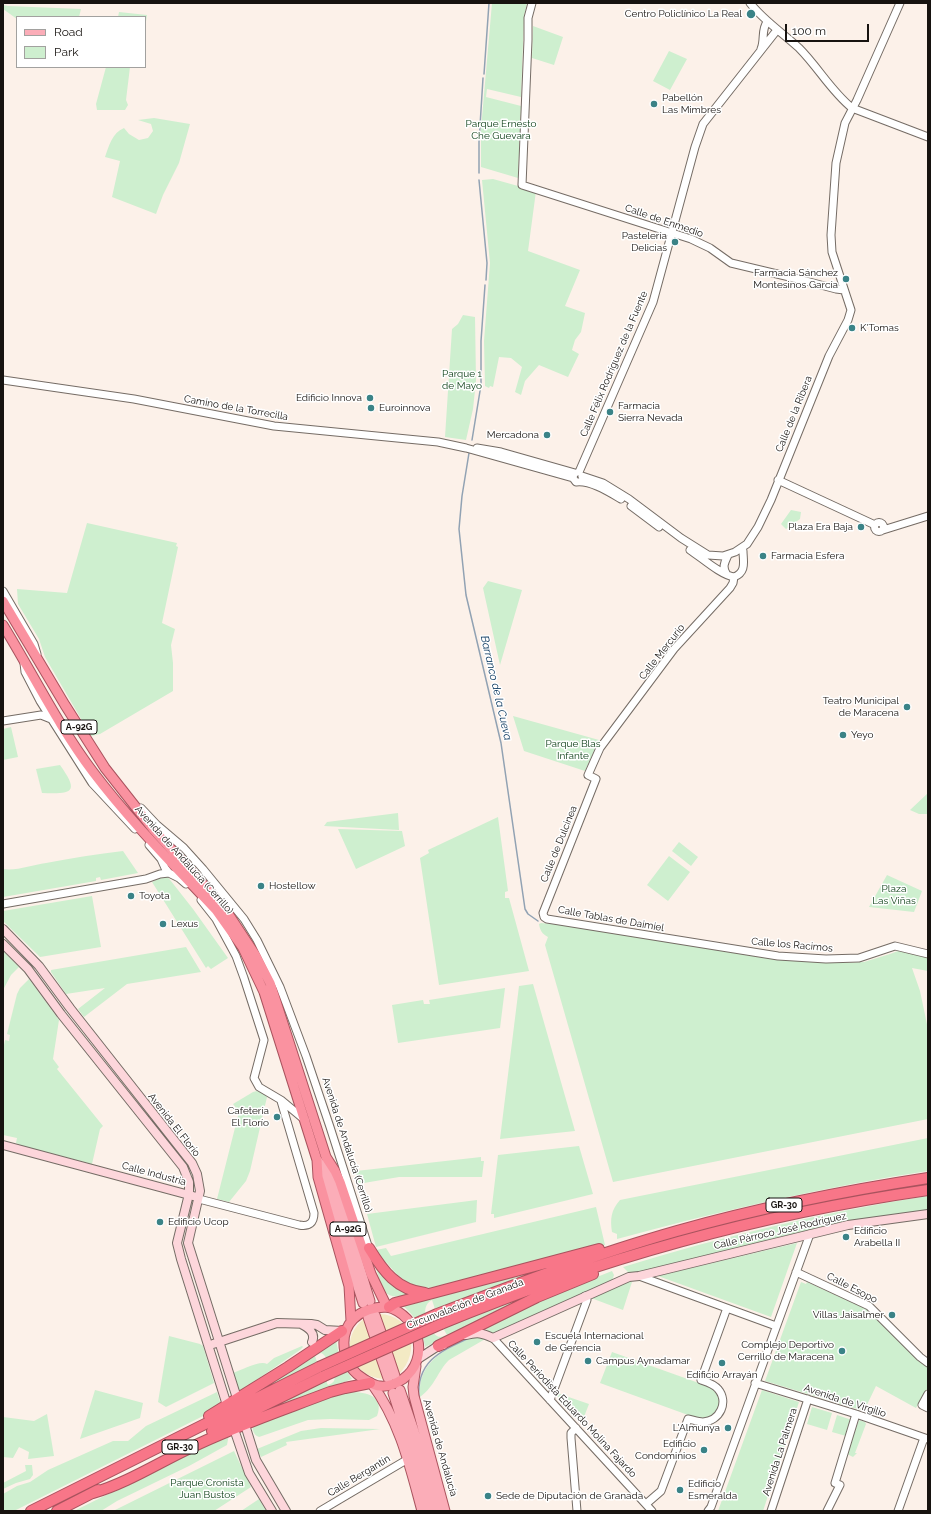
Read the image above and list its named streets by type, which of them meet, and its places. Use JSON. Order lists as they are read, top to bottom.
{
  "streets": {
    "highway": [
      "A-92G",
      "Avenida de Andalucía (Cerrillo)",
      "GR-30",
      "Circunvalación de Granada"
    ],
    "main road": [
      "Avenida El Florío",
      "Calle Industria",
      "Calle Párroco José Rodríguez",
      "Avenida de Andalucía"
    ],
    "street": [
      "Calle de Enmedio",
      "Calle Félix Rodríguez de la Fuente",
      "Camino de la Torrecilla",
      "Calle de la Ribera",
      "Calle Mercurio",
      "Calle de Dulcinea",
      "Calle Tablas de Daimiel",
      "Calle los Racimos",
      "Calle Esopo",
      "Avenida de Virgilio",
      "Calle Periodista Eduardo Molina Fajardo",
      "Avenida La Palmera",
      "Calle Bergantín"
    ]
  },
  "crossings": [
    ["Calle de Enmedio", "Calle Félix Rodríguez de la Fuente"],
    ["Calle de Enmedio", "Calle de la Ribera"],
    ["Calle Félix Rodríguez de la Fuente", "Camino de la Torrecilla"],
    ["Camino de la Torrecilla", "Calle de la Ribera"],
    ["Camino de la Torrecilla", "Calle Mercurio"],
    ["Calle de la Ribera", "Calle Mercurio"],
    ["Calle Mercurio", "Calle de Dulcinea"],
    ["A-92G", "Avenida de Andalucía (Cerrillo)"],
    ["Calle de Dulcinea", "Calle Tablas de Daimiel"],
    ["Avenida de Andalucía (Cerrillo)", "Calle Industria"],
    ["Avenida de Andalucía (Cerrillo)", "Avenida de Andalucía"],
    ["Calle Tablas de Daimiel", "Calle los Racimos"],
    ["Avenida El Florío", "Calle Industria"],
    ["GR-30", "Circunvalación de Granada"],
    ["Calle Párroco José Rodríguez", "Calle Periodista Eduardo Molina Fajardo"],
    ["Avenida de Virgilio", "Avenida La Palmera"]
  ],
  "water": ["Barranco de la Cueva"],
  "parks": [
    "Parque Ernesto Che Guevara",
    "Parque 1 de Mayo",
    "Parque Blas Infante",
    "Plaza Las Viñas",
    "Parque Cronista Juan Bustos"
  ],
  "places": [
    "Centro Policlínico La Real",
    "Pabellón Las Mimbres",
    "Pastelería Delicias",
    "Farmacia Sánchez Montesinos García",
    "K'Tomas",
    "Edificio Innova",
    "Euroinnova",
    "Farmacia Sierra Nevada",
    "Mercadona",
    "Plaza Era Baja",
    "Farmacia Esfera",
    "Teatro Municipal de Maracena",
    "Yeyo",
    "Hostellow",
    "Toyota",
    "Lexus",
    "Cafetería El Florío",
    "Edificio Ucop",
    "Edificio Arabella II",
    "Villas Jaisalmer",
    "Escuela Internacional de Gerencia",
    "Complejo Deportivo Cerrillo de Maracena",
    "Campus Aynadamar",
    "Edificio Arrayán",
    "L'Almunya",
    "Edificio Condominios",
    "Edificio Esmeralda",
    "Sede de Diputación de Granada"
  ],
  "legend": ["Road", "Park"],
  "scale_bar": "100 m"
}
